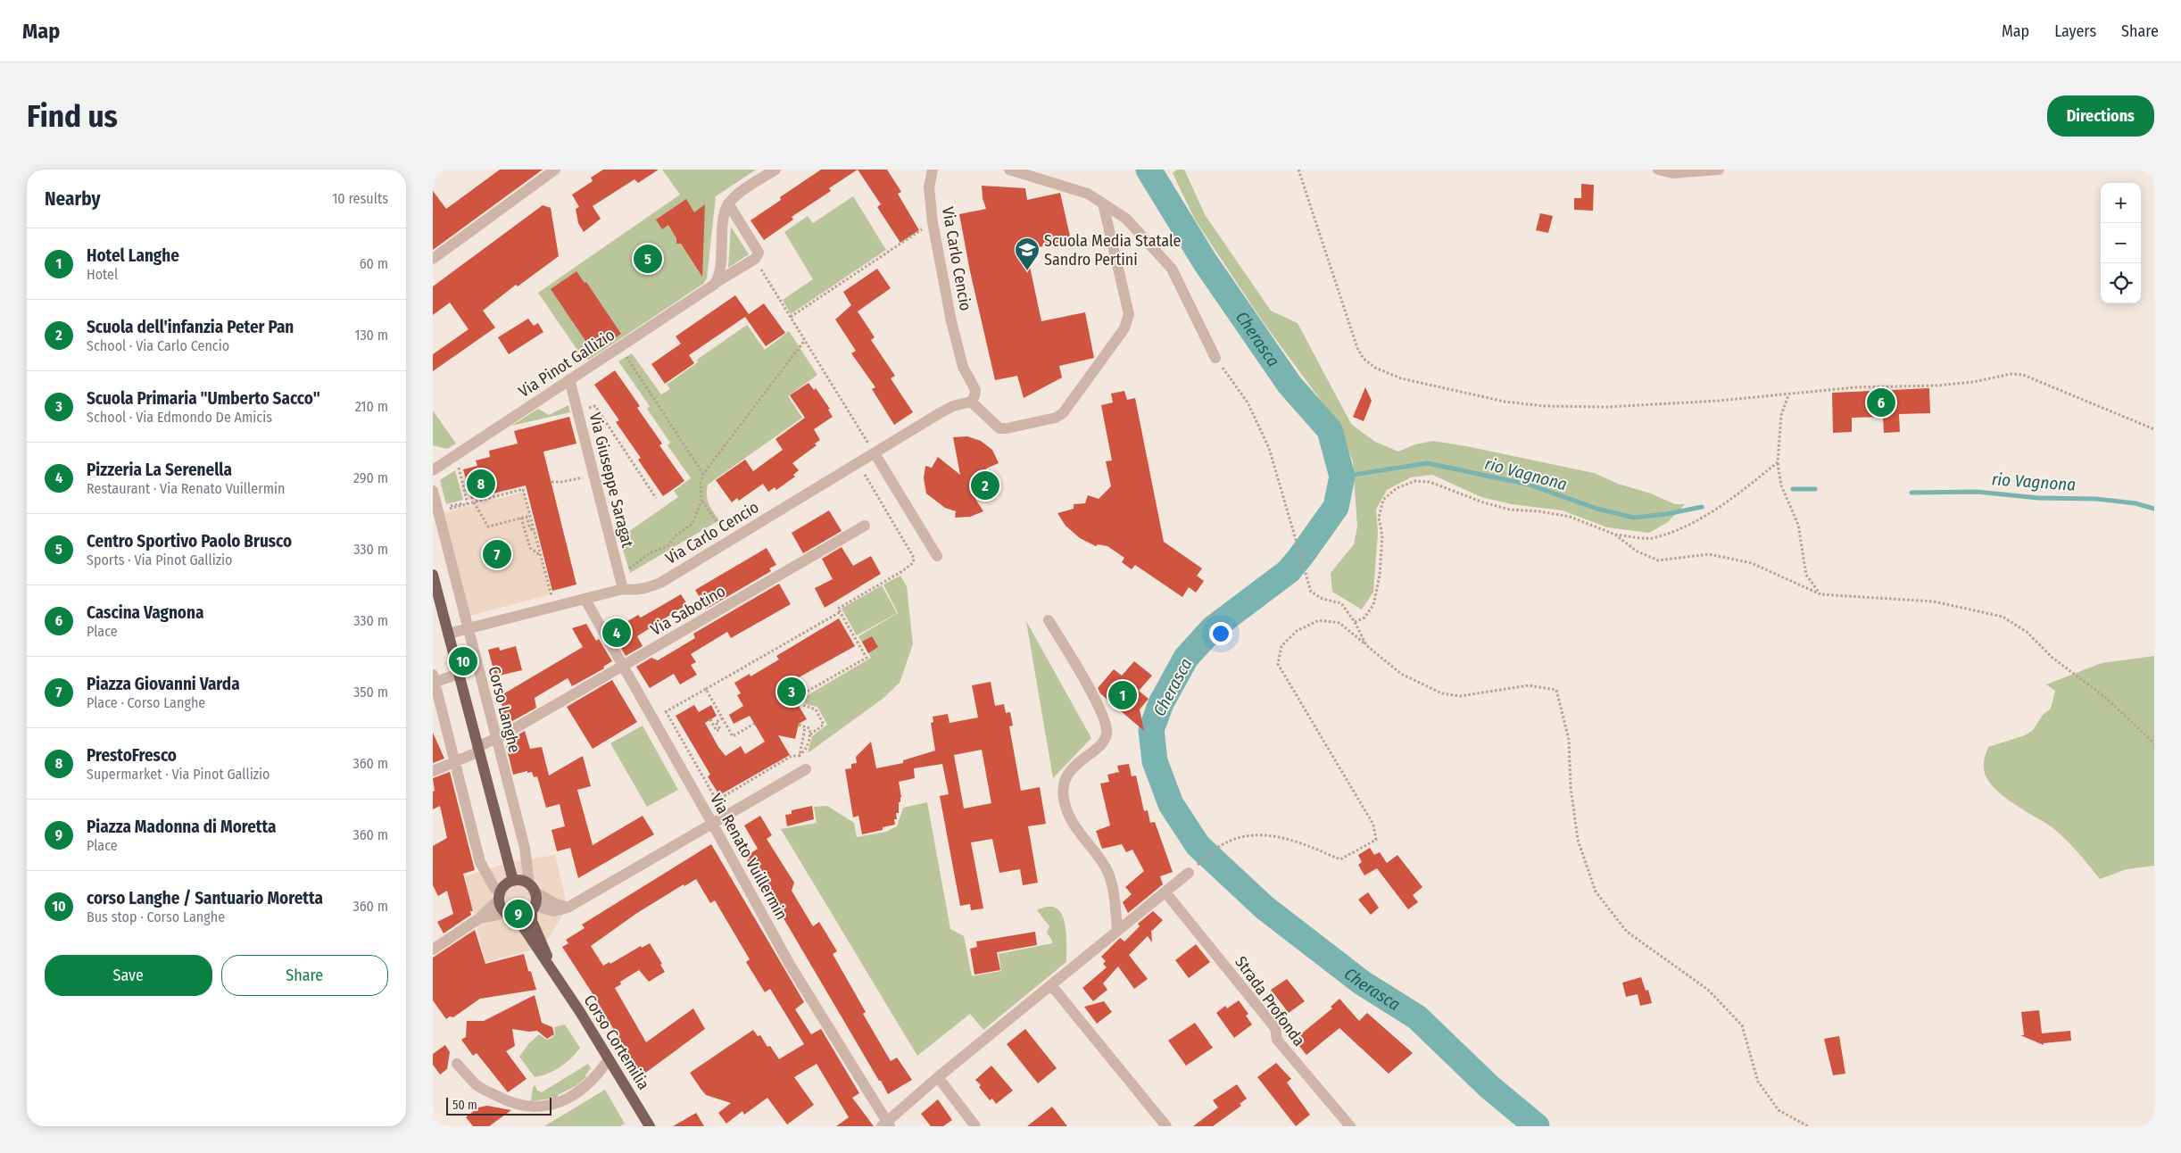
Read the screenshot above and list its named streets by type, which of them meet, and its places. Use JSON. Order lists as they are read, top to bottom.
{
  "streets": {
    "main road": ["Corso Cortemilia"],
    "street": [
      "Via Carlo Cencio",
      "Via Pinot Gallizio",
      "Via Giuseppe Saragat",
      "Via Sabotino",
      "Corso Langhe",
      "Via Renato Vuillermin",
      "Strada Profonda"
    ]
  },
  "crossings": [
    ["Via Carlo Cencio", "Via Giuseppe Saragat"],
    ["Via Carlo Cencio", "Corso Langhe"],
    ["Via Carlo Cencio", "Via Renato Vuillermin"],
    ["Via Pinot Gallizio", "Via Giuseppe Saragat"],
    ["Via Sabotino", "Corso Langhe"],
    ["Via Sabotino", "Via Renato Vuillermin"],
    ["Corso Langhe", "Corso Cortemilia"]
  ],
  "water": ["Cherasca", "rio Vagnona"],
  "places": {
    "school or university": ["Scuola Media Statale Sandro Pertini"]
  },
  "scale_bar": "50 m",
  "page": {
    "header": "Map",
    "nav": ["Map", "Layers", "Share"],
    "buttons": [
      "Directions",
      ["Save", "Share"]
    ],
    "title": "Find us",
    "heading": ["Nearby", "10 results"],
    "map_buttons": ["+", "−"],
    "list": [
      {
        "mark": "1",
        "name": "Hotel Langhe",
        "note": "Hotel",
        "value": "60 m"
      },
      {
        "mark": "2",
        "name": "Scuola dell'infanzia Peter Pan",
        "note": "School · Via Carlo Cencio",
        "value": "130 m"
      },
      {
        "mark": "3",
        "name": "Scuola Primaria \"Umberto Sacco\"",
        "note": "School · Via Edmondo De Amicis",
        "value": "210 m"
      },
      {
        "mark": "4",
        "name": "Pizzeria La Serenella",
        "note": "Restaurant · Via Renato Vuillermin",
        "value": "290 m"
      },
      {
        "mark": "5",
        "name": "Centro Sportivo Paolo Brusco",
        "note": "Sports · Via Pinot Gallizio",
        "value": "330 m"
      },
      {
        "mark": "6",
        "name": "Cascina Vagnona",
        "note": "Place",
        "value": "330 m"
      },
      {
        "mark": "7",
        "name": "Piazza Giovanni Varda",
        "note": "Place · Corso Langhe",
        "value": "350 m"
      },
      {
        "mark": "8",
        "name": "PrestoFresco",
        "note": "Supermarket · Via Pinot Gallizio",
        "value": "360 m"
      },
      {
        "mark": "9",
        "name": "Piazza Madonna di Moretta",
        "note": "Place",
        "value": "360 m"
      },
      {
        "mark": "10",
        "name": "corso Langhe / Santuario Moretta",
        "note": "Bus stop · Corso Langhe",
        "value": "360 m"
      }
    ],
    "pins": [
      "5",
      "6",
      "8",
      "2",
      "7",
      "4",
      "10",
      "3",
      "1",
      "9"
    ],
    "scale": "50 m"
  }
}
